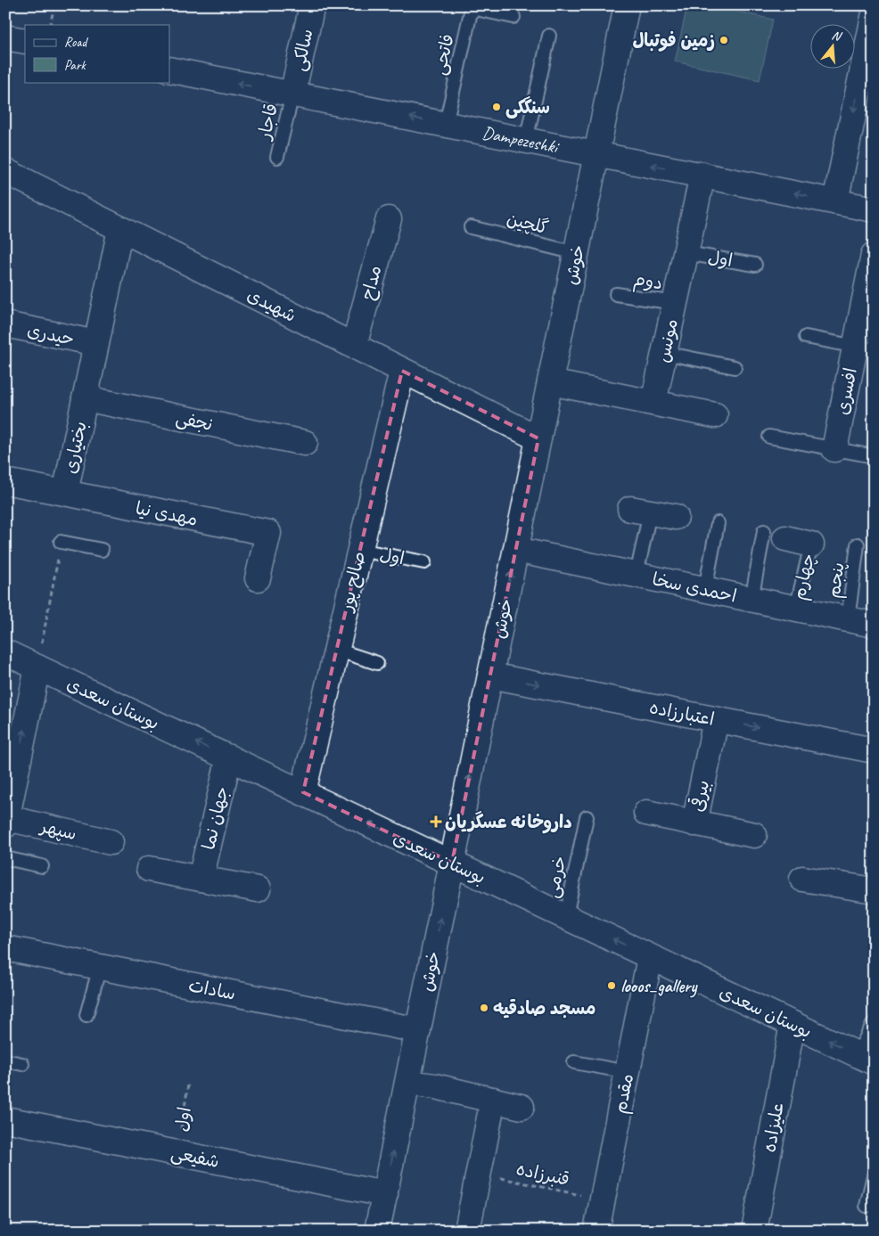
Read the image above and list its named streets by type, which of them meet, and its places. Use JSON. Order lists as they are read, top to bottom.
{
  "streets": {
    "street": [
      "سالکی",
      "Dampezeshki",
      "خوش",
      "مداح",
      "شهیدی",
      "حیدری",
      "مونس",
      "افسری",
      "نجفی",
      "بختیاری",
      "مهدی نیا",
      "چهارم",
      "صالح پور",
      "احمدی سخا",
      "بوستان سعدی",
      "اعتبارزاده",
      "بیرقی",
      "جهان نما",
      "سپهر",
      "سادات",
      "مقدم",
      "علیزاده",
      "شفیعی"
    ],
    "lane": [
      "فاتحی",
      "قاجار",
      "گلچین",
      "اول",
      "دوم",
      "پنجم",
      "خرمی"
    ],
    "path": ["قنبرزاده"]
  },
  "crossings": [
    ["سالکی", "قاجار"],
    ["سالکی", "Dampezeshki"],
    ["فاتحی", "Dampezeshki"],
    ["قاجار", "Dampezeshki"],
    ["Dampezeshki", "خوش"],
    ["Dampezeshki", "مونس"],
    ["گلچین", "خوش"],
    ["اول", "مونس"],
    ["اول", "صالح پور"],
    ["اول", "شفیعی"],
    ["خوش", "شهیدی"],
    ["خوش", "احمدی سخا"],
    ["خوش", "بوستان سعدی"],
    ["خوش", "اعتبارزاده"],
    ["خوش", "سادات"],
    ["خوش", "شفیعی"],
    ["دوم", "مونس"],
    ["مداح", "شهیدی"],
    ["شهیدی", "بختیاری"],
    ["شهیدی", "صالح پور"],
    ["حیدری", "بختیاری"],
    ["نجفی", "بختیاری"],
    ["بختیاری", "مهدی نیا"],
    ["چهارم", "احمدی سخا"],
    ["پنجم", "احمدی سخا"],
    ["صالح پور", "بوستان سعدی"],
    ["بوستان سعدی", "جهان نما"],
    ["بوستان سعدی", "خرمی"],
    ["بوستان سعدی", "مقدم"],
    ["بوستان سعدی", "علیزاده"],
    ["اعتبارزاده", "بیرقی"],
    ["مقدم", "قنبرزاده"]
  ],
  "one_way": ["Dampezeshki", "خوش", "بوستان سعدی"],
  "places": {
    "other": [
      "زمین فوتبال",
      "سنگکی",
      "looos_gallery",
      "مسجد صادقیه"
    ],
    "health": ["داروخانه عسگریان"]
  },
  "legend": ["Road", "Park"],
  "north": "top"
}
